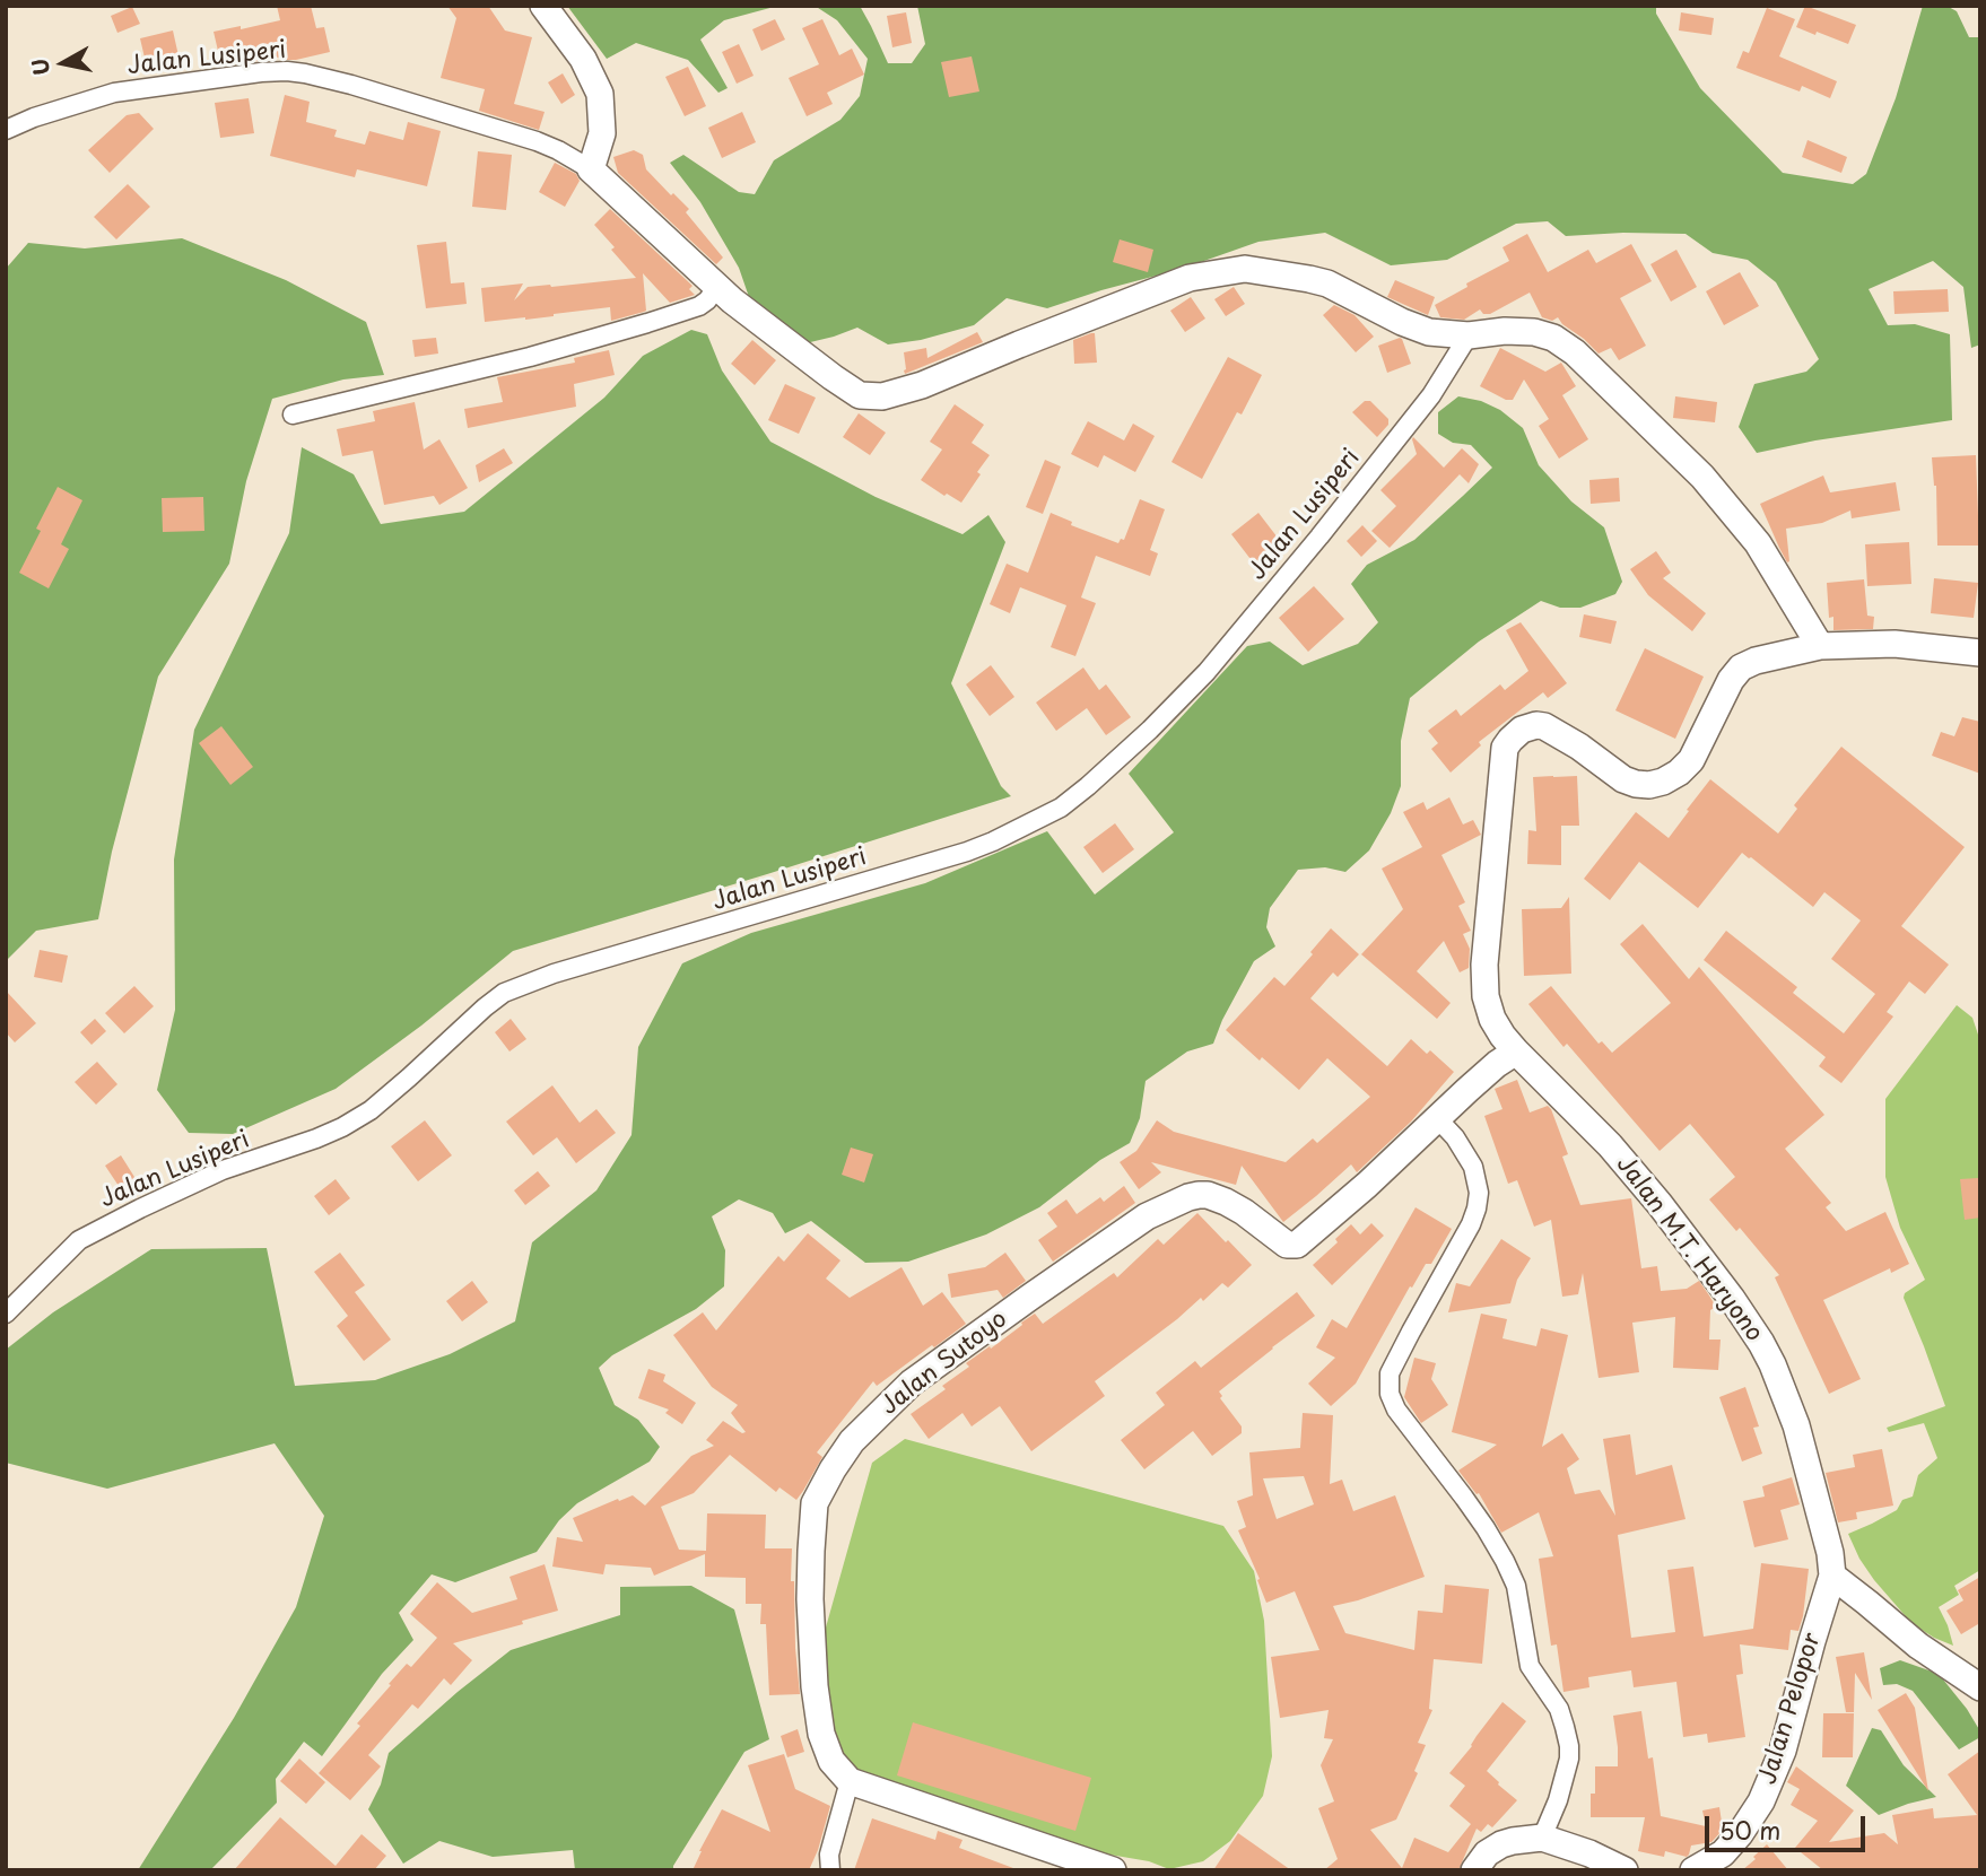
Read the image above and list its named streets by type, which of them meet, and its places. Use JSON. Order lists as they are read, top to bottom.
{
  "streets": {
    "main road": ["Jalan M.T. Haryono", "Jalan Sutoyo", "Jalan Pelopor"],
    "street": ["Jalan Lusiperi"]
  },
  "crossings": [
    ["Jalan M.T. Haryono", "Jalan Sutoyo"],
    ["Jalan M.T. Haryono", "Jalan Pelopor"]
  ],
  "scale_bar": "50 m",
  "north": "left"
}
